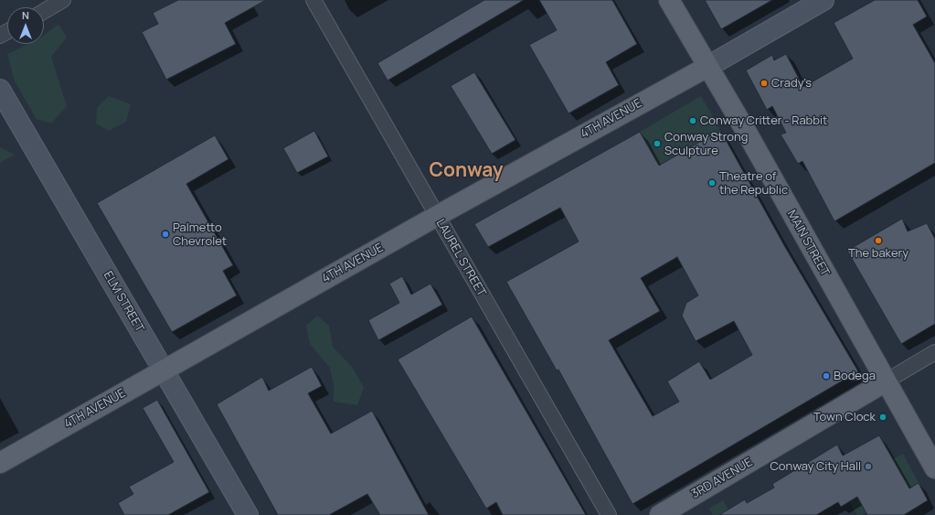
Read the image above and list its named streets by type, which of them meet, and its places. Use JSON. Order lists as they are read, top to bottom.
{
  "streets": {
    "main road": ["4TH AVENUE", "MAIN STREET", "3RD AVENUE"],
    "street": ["LAUREL STREET", "ELM STREET"]
  },
  "crossings": [
    ["4TH AVENUE", "MAIN STREET"],
    ["4TH AVENUE", "LAUREL STREET"],
    ["4TH AVENUE", "ELM STREET"],
    ["MAIN STREET", "3RD AVENUE"]
  ],
  "districts": ["Conway"],
  "places": [
    "Crady's",
    "Conway Critter - Rabbit",
    "Conway Strong Sculpture",
    "Theatre of the Republic",
    "Palmetto Chevrolet",
    "The bakery",
    "Bodega",
    "Town Clock",
    "Conway City Hall"
  ],
  "north": "top"
}
